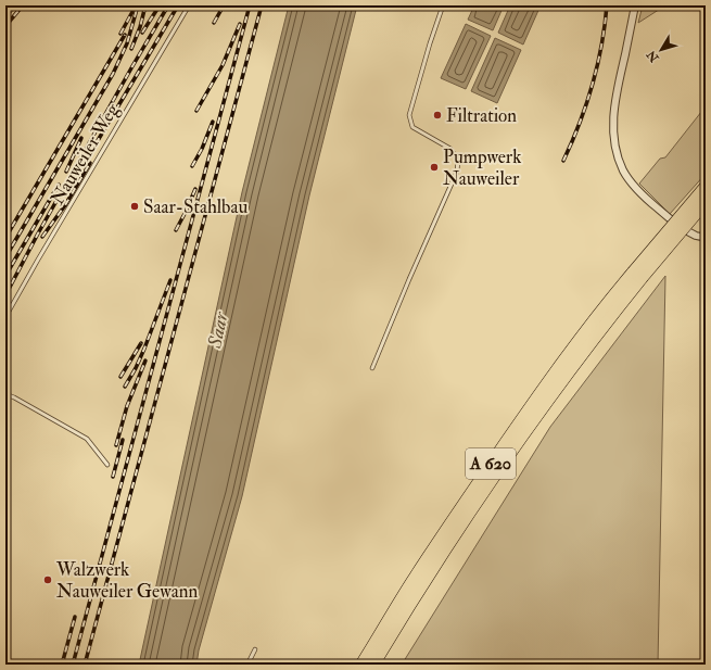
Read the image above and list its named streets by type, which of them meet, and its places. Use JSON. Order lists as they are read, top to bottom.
{
  "streets": {
    "highway": ["A 620"],
    "lane": ["Nauweiler Weg"]
  },
  "water": ["Saar"],
  "places": [
    "Filtration",
    "Pumpwerk Nauweiler",
    "Saar-Stahlbau",
    "Walzwerk Nauweiler Gewann"
  ],
  "north": "bottom left"
}
